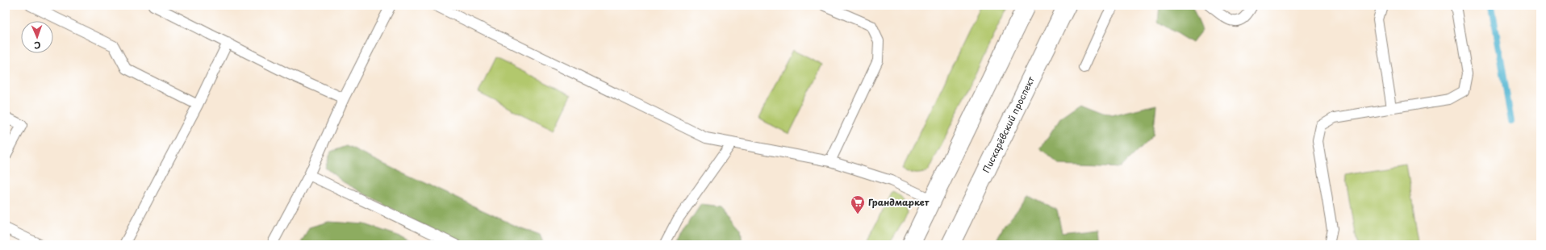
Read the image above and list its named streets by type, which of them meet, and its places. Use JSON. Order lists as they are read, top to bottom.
{
  "streets": {
    "main road": ["Пискарёвский проспект"]
  },
  "places": {
    "supermarket": ["Грандмаркет"]
  },
  "north": "bottom"
}
